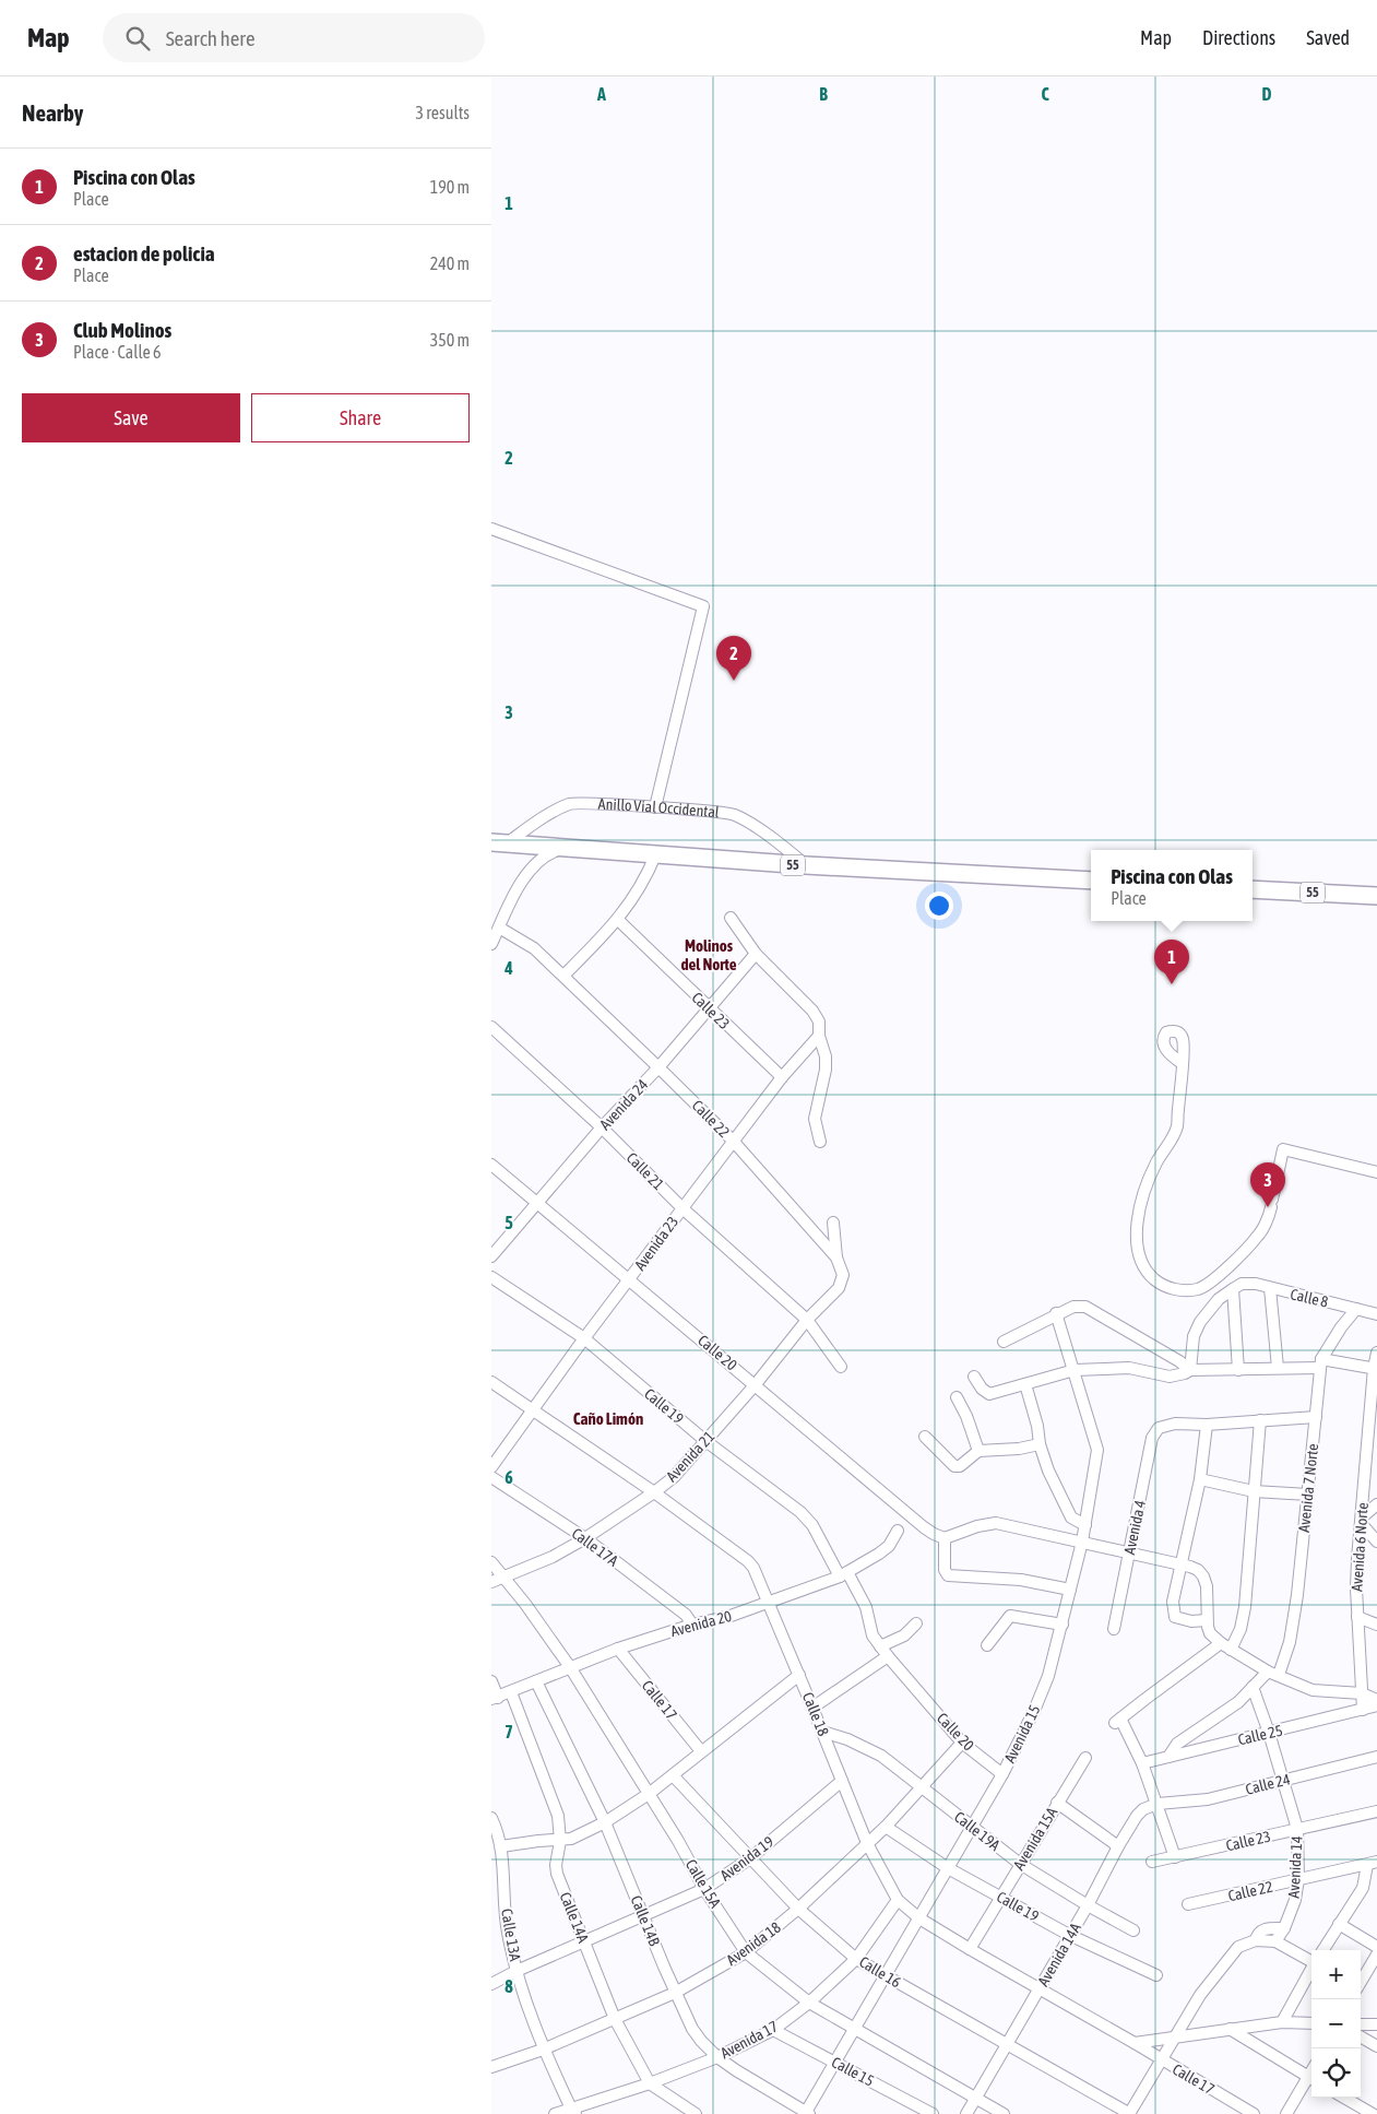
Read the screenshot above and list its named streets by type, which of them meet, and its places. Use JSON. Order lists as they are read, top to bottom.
{
  "streets": {
    "highway": ["Anillo Vial Occidental", "55"],
    "street": [
      "Calle 23",
      "Avenida 24",
      "Calle 22",
      "Calle 21",
      "Avenida 23",
      "Calle 8",
      "Calle 20",
      "Calle 19",
      "Avenida 21",
      "Avenida 7 Norte",
      "Avenida 4",
      "Calle 17A",
      "Avenida 6 Norte",
      "Avenida 20",
      "Calle 17",
      "Calle 18",
      "Avenida 15",
      "Calle 25",
      "Calle 24",
      "Calle 19A",
      "Avenida 15A",
      "Avenida 19",
      "Avenida 14",
      "Calle 15A",
      "Calle 14A",
      "Calle 14B",
      "Calle 13A",
      "Avenida 18",
      "Avenida 14A",
      "Calle 16",
      "Avenida 17",
      "Calle 15"
    ]
  },
  "crossings": [
    ["Calle 23", "Avenida 24"],
    ["Calle 23", "Avenida 23"],
    ["Calle 23", "Avenida 14"],
    ["Avenida 24", "Calle 22"],
    ["Avenida 24", "Calle 21"],
    ["Avenida 24", "Calle 20"],
    ["Calle 22", "Avenida 23"],
    ["Calle 22", "Avenida 21"],
    ["Calle 22", "Avenida 14"],
    ["Calle 21", "Avenida 23"],
    ["Calle 21", "Avenida 21"],
    ["Avenida 23", "Calle 20"],
    ["Avenida 23", "Calle 19"],
    ["Avenida 23", "Calle 18"],
    ["Calle 8", "Avenida 7 Norte"],
    ["Calle 20", "Calle 19"],
    ["Calle 20", "Avenida 21"],
    ["Calle 20", "Avenida 20"],
    ["Calle 20", "Avenida 15"],
    ["Calle 20", "Avenida 18"],
    ["Calle 19", "Avenida 21"],
    ["Calle 19", "Avenida 20"],
    ["Calle 19", "Avenida 15"],
    ["Calle 19", "Avenida 15A"],
    ["Calle 19", "Avenida 18"],
    ["Calle 19", "Avenida 14A"],
    ["Avenida 21", "Calle 17A"],
    ["Avenida 21", "Calle 18"],
    ["Avenida 21", "Calle 15A"],
    ["Calle 17A", "Avenida 20"],
    ["Avenida 6 Norte", "Calle 25"],
    ["Avenida 20", "Calle 17"],
    ["Avenida 20", "Calle 18"],
    ["Avenida 20", "Calle 15A"],
    ["Avenida 20", "Calle 14A"],
    ["Avenida 20", "Calle 14B"],
    ["Calle 17", "Calle 18"],
    ["Calle 18", "Avenida 15"],
    ["Calle 18", "Calle 19A"],
    ["Calle 18", "Avenida 15A"],
    ["Calle 18", "Avenida 19"],
    ["Calle 18", "Avenida 18"],
    ["Calle 18", "Avenida 14A"],
    ["Calle 18", "Avenida 17"],
    ["Avenida 15", "Calle 19A"],
    ["Avenida 15", "Calle 15A"],
    ["Avenida 15", "Calle 14B"],
    ["Avenida 15", "Calle 16"],
    ["Avenida 15", "Calle 15"],
    ["Calle 25", "Avenida 14"],
    ["Calle 24", "Avenida 14"],
    ["Calle 24", "Avenida 14A"],
    ["Calle 19A", "Avenida 15A"],
    ["Calle 19A", "Avenida 18"],
    ["Calle 19A", "Avenida 14A"],
    ["Avenida 19", "Calle 15A"],
    ["Avenida 19", "Calle 14A"],
    ["Avenida 19", "Calle 14B"],
    ["Avenida 19", "Calle 13A"],
    ["Avenida 19", "Calle 16"],
    ["Calle 15A", "Avenida 18"],
    ["Calle 15A", "Avenida 14A"],
    ["Calle 15A", "Avenida 17"],
    ["Calle 14A", "Avenida 18"],
    ["Calle 14A", "Avenida 17"],
    ["Calle 14B", "Avenida 18"],
    ["Calle 14B", "Avenida 17"],
    ["Calle 13A", "Avenida 18"],
    ["Calle 13A", "Avenida 17"],
    ["Avenida 18", "Calle 16"],
    ["Avenida 14A", "Calle 16"],
    ["Calle 16", "Avenida 17"],
    ["Avenida 17", "Calle 15"]
  ],
  "districts": ["Molinos del Norte", "Caño Limón"],
  "page": {
    "header": "Map",
    "search": "Search here",
    "nav": ["Map", "Directions", "Saved"],
    "heading": ["Nearby", "3 results"],
    "list": [
      {
        "mark": "1",
        "name": "Piscina con Olas",
        "note": "Place",
        "value": "190 m"
      },
      {
        "mark": "2",
        "name": "estacion de policia",
        "note": "Place",
        "value": "240 m"
      },
      {
        "mark": "3",
        "name": "Club Molinos",
        "note": "Place · Calle 6",
        "value": "350 m"
      }
    ],
    "buttons": ["Save", "Share"],
    "pins": ["2", "1", "3"],
    "popup": ["Piscina con Olas", "Place"],
    "map_buttons": ["+", "−"]
  },
  "grid": {
    "columns": [
      "A",
      "B",
      "C",
      "D"
    ],
    "rows": [
      "1",
      "2",
      "3",
      "4",
      "5",
      "6",
      "7",
      "8"
    ]
  }
}
